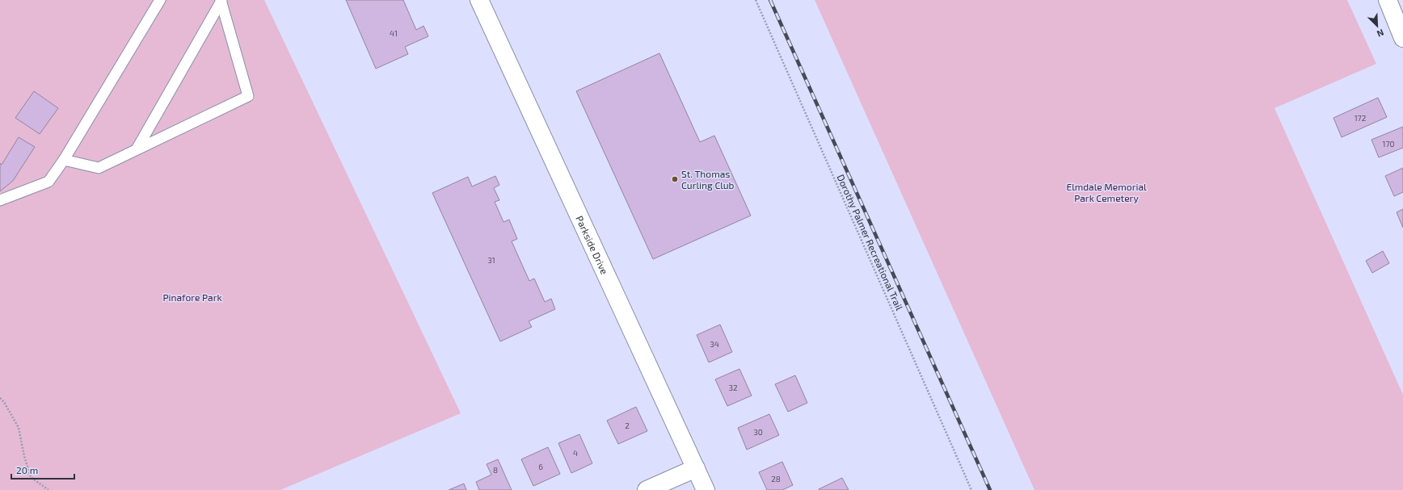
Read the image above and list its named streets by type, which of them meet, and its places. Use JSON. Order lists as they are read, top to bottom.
{
  "streets": {
    "street": ["Parkside Drive"],
    "path": ["Dorothy Palmer Recreational Trail"]
  },
  "parks": ["Elmdale Memorial Park Cemetery", "Pinafore Park"],
  "places": ["St. Thomas Curling Club"],
  "house_numbers": [
    "41",
    "172",
    "170",
    "31",
    "34",
    "32",
    "2",
    "30",
    "4",
    "6",
    "8",
    "28"
  ],
  "scale_bar": "20 m",
  "north": "bottom right"
}
